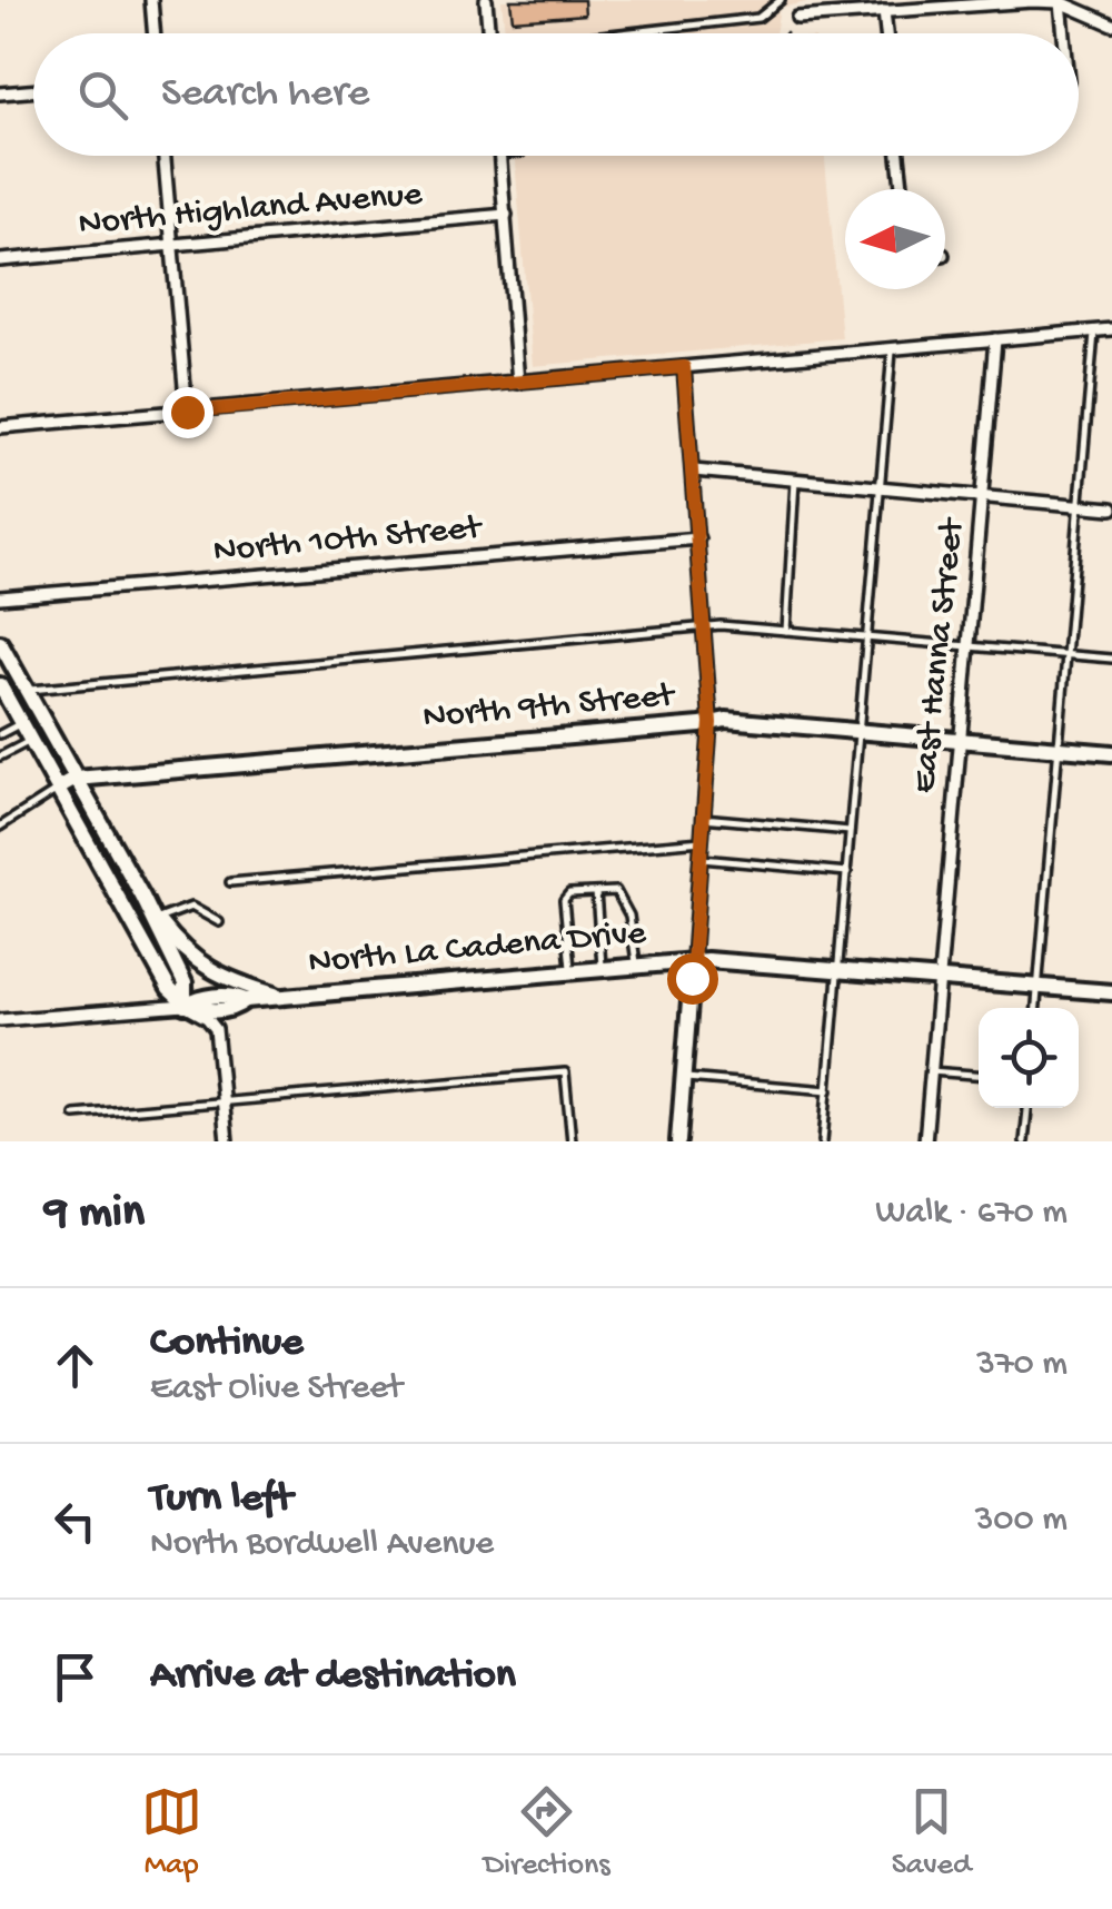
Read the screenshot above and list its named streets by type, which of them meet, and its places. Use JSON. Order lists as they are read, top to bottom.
{
  "streets": {
    "main road": ["North 9th Street", "North La Cadena Drive"],
    "street": ["North Highland Avenue", "North 10th Street", "East Hanna Street"]
  },
  "crossings": [
    ["East Hanna Street", "North 9th Street"],
    ["East Hanna Street", "North La Cadena Drive"]
  ],
  "north": "left",
  "page": {
    "search": "Search here",
    "heading": ["9 min", "Walk · 670 m"],
    "list": [
      ["Continue", "East Olive Street", "370 m"],
      ["Turn left", "North Bordwell Avenue", "300 m"],
      "Arrive at destination"
    ],
    "nav": ["Map", "Directions", "Saved"]
  }
}
